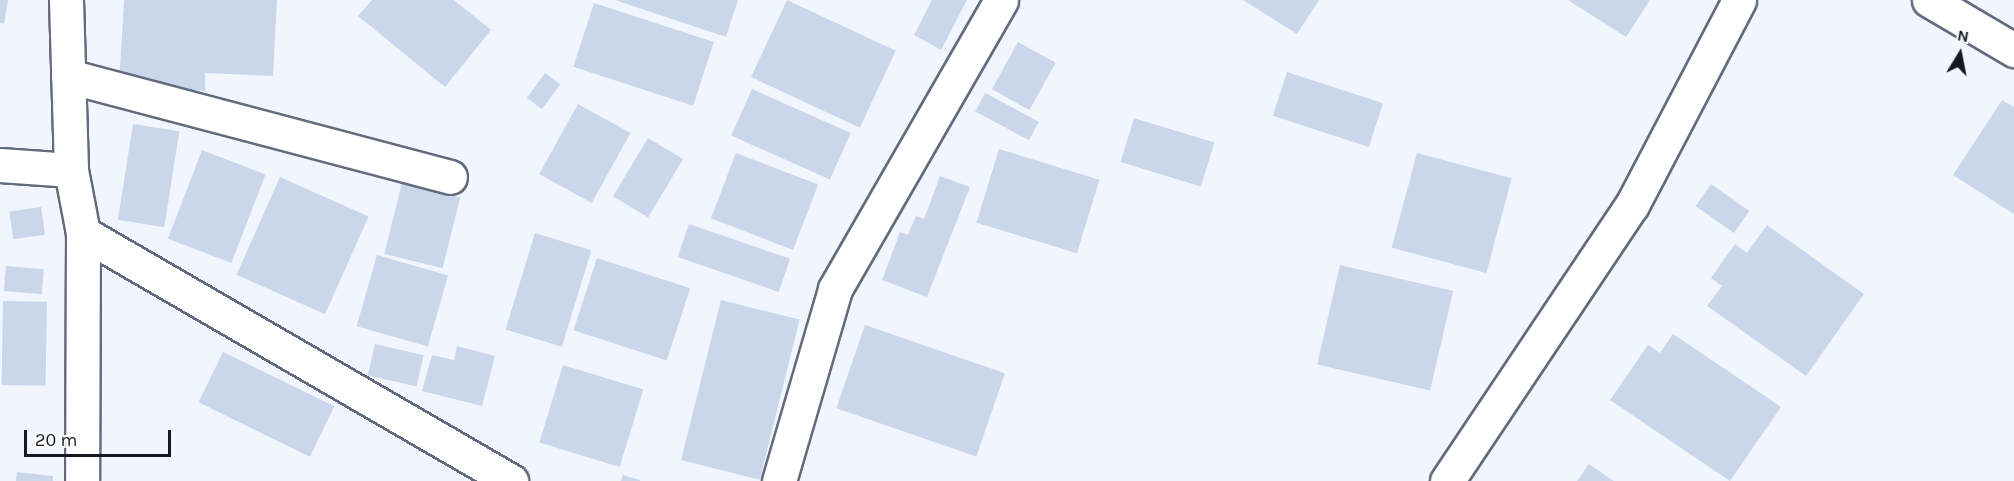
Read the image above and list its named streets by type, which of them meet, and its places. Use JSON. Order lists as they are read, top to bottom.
{
  "scale_bar": "20 m",
  "north": "top"
}
